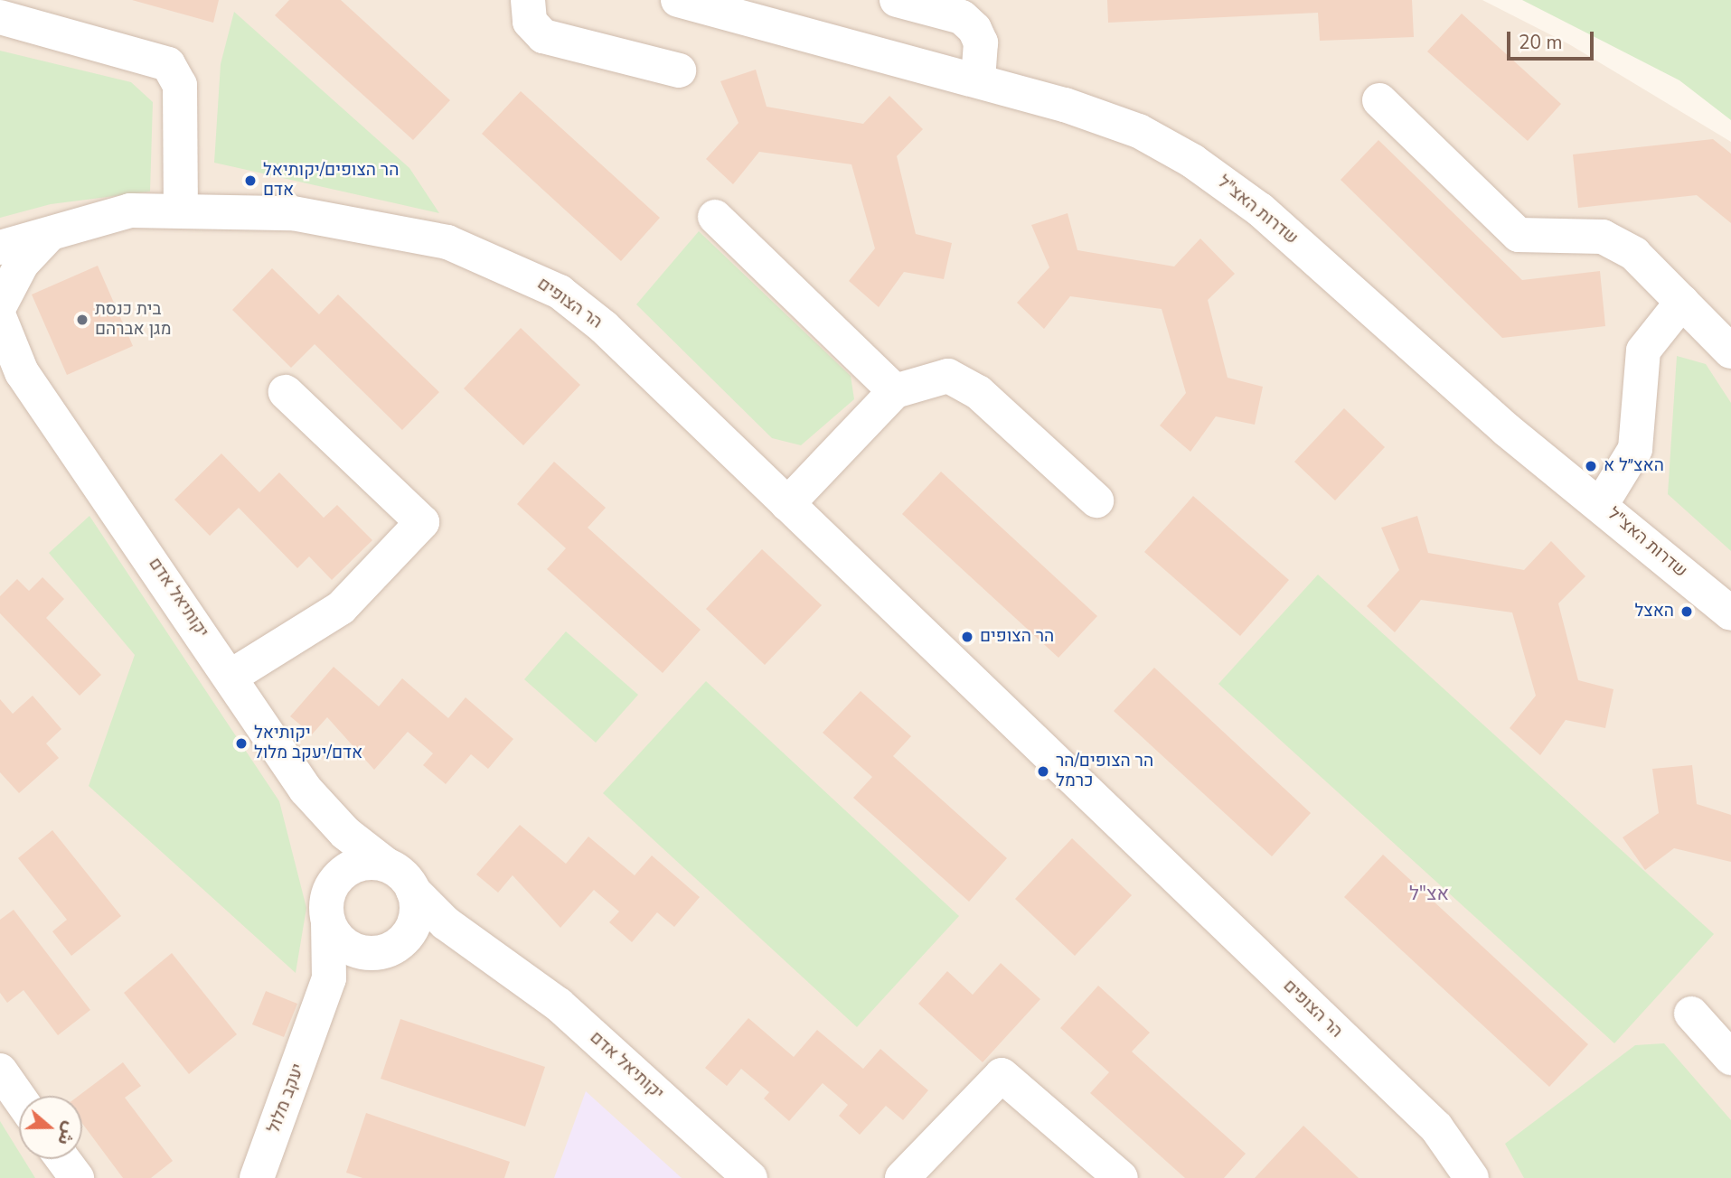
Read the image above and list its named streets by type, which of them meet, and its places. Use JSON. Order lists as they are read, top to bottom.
{
  "streets": {
    "street": [
      "שדרות האצ\"ל",
      "הר הצופים",
      "יקותיאל אדם",
      "יעקב מלול"
    ]
  },
  "crossings": [
    ["יקותיאל אדם", "יעקב מלול"]
  ],
  "districts": ["אצ\"ל"],
  "places": [
    "הר הצופים/יקותיאל אדם",
    "בית כנסת מגן אברהם",
    "האצ״ל א",
    "האצל",
    "הר הצופים",
    "יקותיאל אדם/יעקב מלול",
    "הר הצופים/הר כרמל"
  ],
  "scale_bar": "20 m",
  "north": "right"
}
